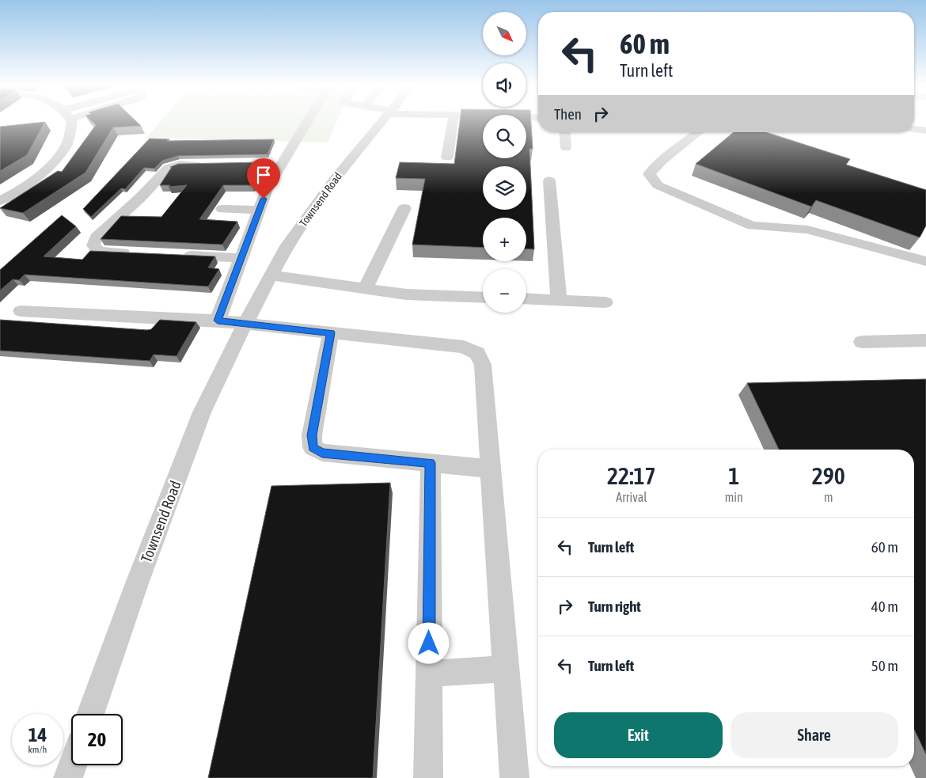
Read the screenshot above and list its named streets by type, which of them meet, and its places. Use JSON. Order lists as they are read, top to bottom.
{
  "streets": {
    "street": ["Townsend Road"]
  },
  "north": "bottom right",
  "page": {
    "map_buttons": ["+", "−"],
    "turn": ["60 m", "Turn left"],
    "then": "Then",
    "eta": [
      "22:17",
      "Arrival",
      "1",
      "min",
      "290",
      "m"
    ],
    "list": [
      {
        "name": "Turn left",
        "value": "60 m"
      },
      {
        "name": "Turn right",
        "value": "40 m"
      },
      {
        "name": "Turn left",
        "value": "50 m"
      }
    ],
    "buttons": ["Exit", "Share"],
    "speed": "14 km/h",
    "limit": "20"
  }
}
